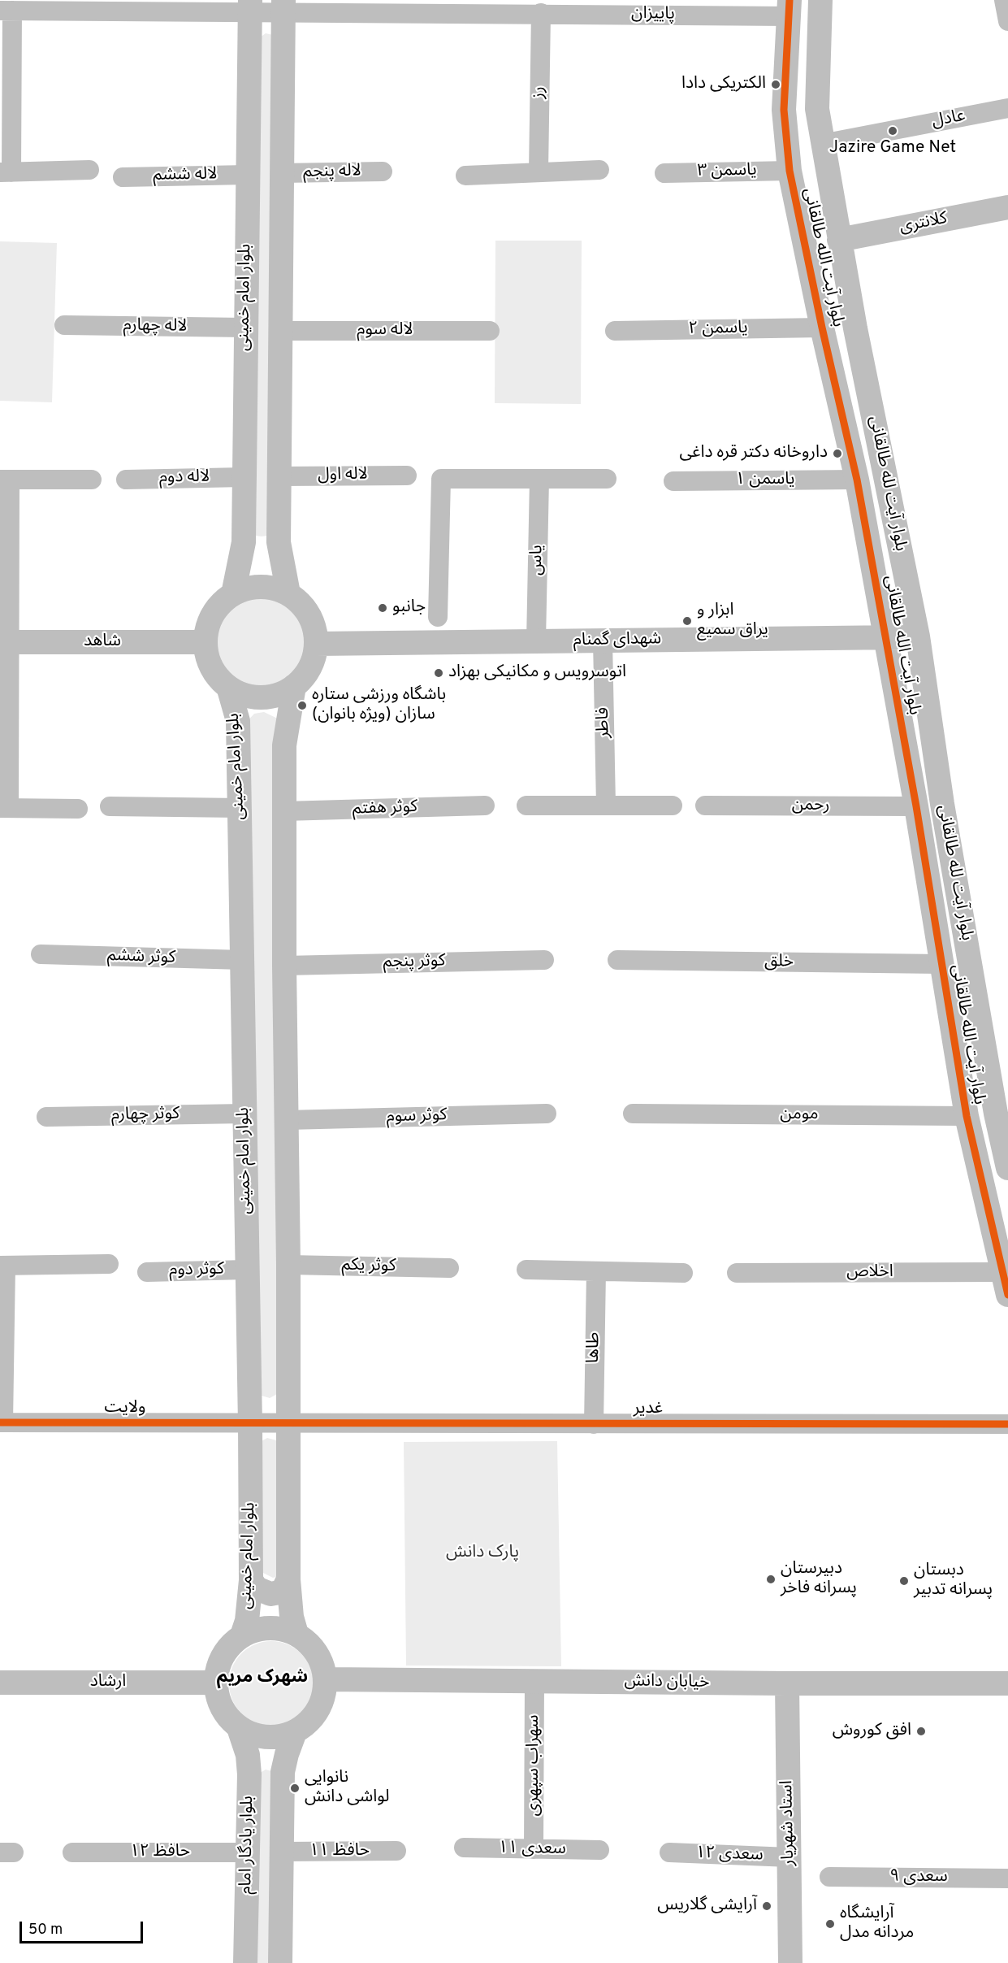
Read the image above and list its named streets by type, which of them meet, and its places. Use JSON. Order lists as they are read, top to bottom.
{
  "streets": {
    "street": [
      "پاییزان",
      "رز",
      "عادل",
      "یاسمن ۳",
      "لاله پنجم",
      "لاله ششم",
      "کلانتری",
      "بلوار آیت الله طالقانی",
      "بلوار امام خمینی",
      "لاله چهارم",
      "یاسمن ۲",
      "لاله سوم",
      "لاله اول",
      "لاله دوم",
      "یاسمن ۱",
      "بلوار آیت لله طالقانی",
      "یاس",
      "شهدای گمنام",
      "شاهد",
      "فاطر",
      "رحمن",
      "کوثر هفتم",
      "کوثر ششم",
      "کوثر پنجم",
      "خلق",
      "کوثر چهارم",
      "مومن",
      "کوثر سوم",
      "کوثر یکم",
      "کوثر دوم",
      "اخلاص",
      "طاها",
      "ولایت",
      "غدیر",
      "ارشاد",
      "خیابان دانش",
      "سهراب سپهری",
      "استاد شهریار",
      "بلوار یادگار امام",
      "سعدی ۱۱",
      "حافظ ۱۱",
      "حافظ ۱۲",
      "سعدی ۱۲",
      "سعدی ۹"
    ]
  },
  "crossings": [
    ["پاییزان", "رز"],
    ["پاییزان", "بلوار آیت الله طالقانی"],
    ["پاییزان", "بلوار امام خمینی"],
    ["عادل", "بلوار آیت لله طالقانی"],
    ["یاسمن ۳", "بلوار آیت الله طالقانی"],
    ["لاله پنجم", "بلوار امام خمینی"],
    ["لاله ششم", "بلوار امام خمینی"],
    ["کلانتری", "بلوار آیت لله طالقانی"],
    ["بلوار آیت الله طالقانی", "یاسمن ۲"],
    ["بلوار آیت الله طالقانی", "یاسمن ۱"],
    ["بلوار آیت الله طالقانی", "شهدای گمنام"],
    ["بلوار آیت الله طالقانی", "رحمن"],
    ["بلوار آیت الله طالقانی", "خلق"],
    ["بلوار آیت الله طالقانی", "مومن"],
    ["بلوار آیت الله طالقانی", "اخلاص"],
    ["بلوار امام خمینی", "لاله چهارم"],
    ["بلوار امام خمینی", "لاله سوم"],
    ["بلوار امام خمینی", "لاله اول"],
    ["بلوار امام خمینی", "لاله دوم"],
    ["بلوار امام خمینی", "شهدای گمنام"],
    ["بلوار امام خمینی", "شاهد"],
    ["بلوار امام خمینی", "کوثر ششم"],
    ["بلوار امام خمینی", "کوثر چهارم"],
    ["بلوار امام خمینی", "کوثر دوم"],
    ["بلوار امام خمینی", "ولایت"],
    ["بلوار امام خمینی", "ارشاد"],
    ["بلوار امام خمینی", "خیابان دانش"],
    ["بلوار امام خمینی", "بلوار یادگار امام"],
    ["بلوار آیت لله طالقانی", "شهدای گمنام"],
    ["یاس", "شهدای گمنام"],
    ["شهدای گمنام", "شاهد"],
    ["شهدای گمنام", "فاطر"],
    ["طاها", "غدیر"],
    ["ولایت", "غدیر"],
    ["ارشاد", "خیابان دانش"],
    ["ارشاد", "بلوار یادگار امام"],
    ["خیابان دانش", "سهراب سپهری"],
    ["خیابان دانش", "استاد شهریار"],
    ["خیابان دانش", "بلوار یادگار امام"],
    ["سهراب سپهری", "سعدی ۱۱"],
    ["استاد شهریار", "سعدی ۱۲"],
    ["بلوار یادگار امام", "حافظ ۱۱"],
    ["بلوار یادگار امام", "حافظ ۱۲"]
  ],
  "districts": ["شهرک مریم"],
  "parks": ["پارک دانش"],
  "places": [
    "الکتریکی دادا",
    "Jazire Game Net",
    "داروخانه دکتر قره داغی",
    "جانبو",
    "ابزار و يراق سميع",
    "اتوسرویس و مکانیکی بهزاد",
    "باشگاه ورزشی ستاره سازان (ویژه بانوان)",
    "دبیرستان پسرانه فاخر",
    "دبستان پسرانه تدبیر",
    "افق کوروش",
    "نانوایی لواشی دانش",
    "آرایشی گلاریس",
    "آرایشگاه مردانه مدل"
  ],
  "scale_bar": "50 m"
}
